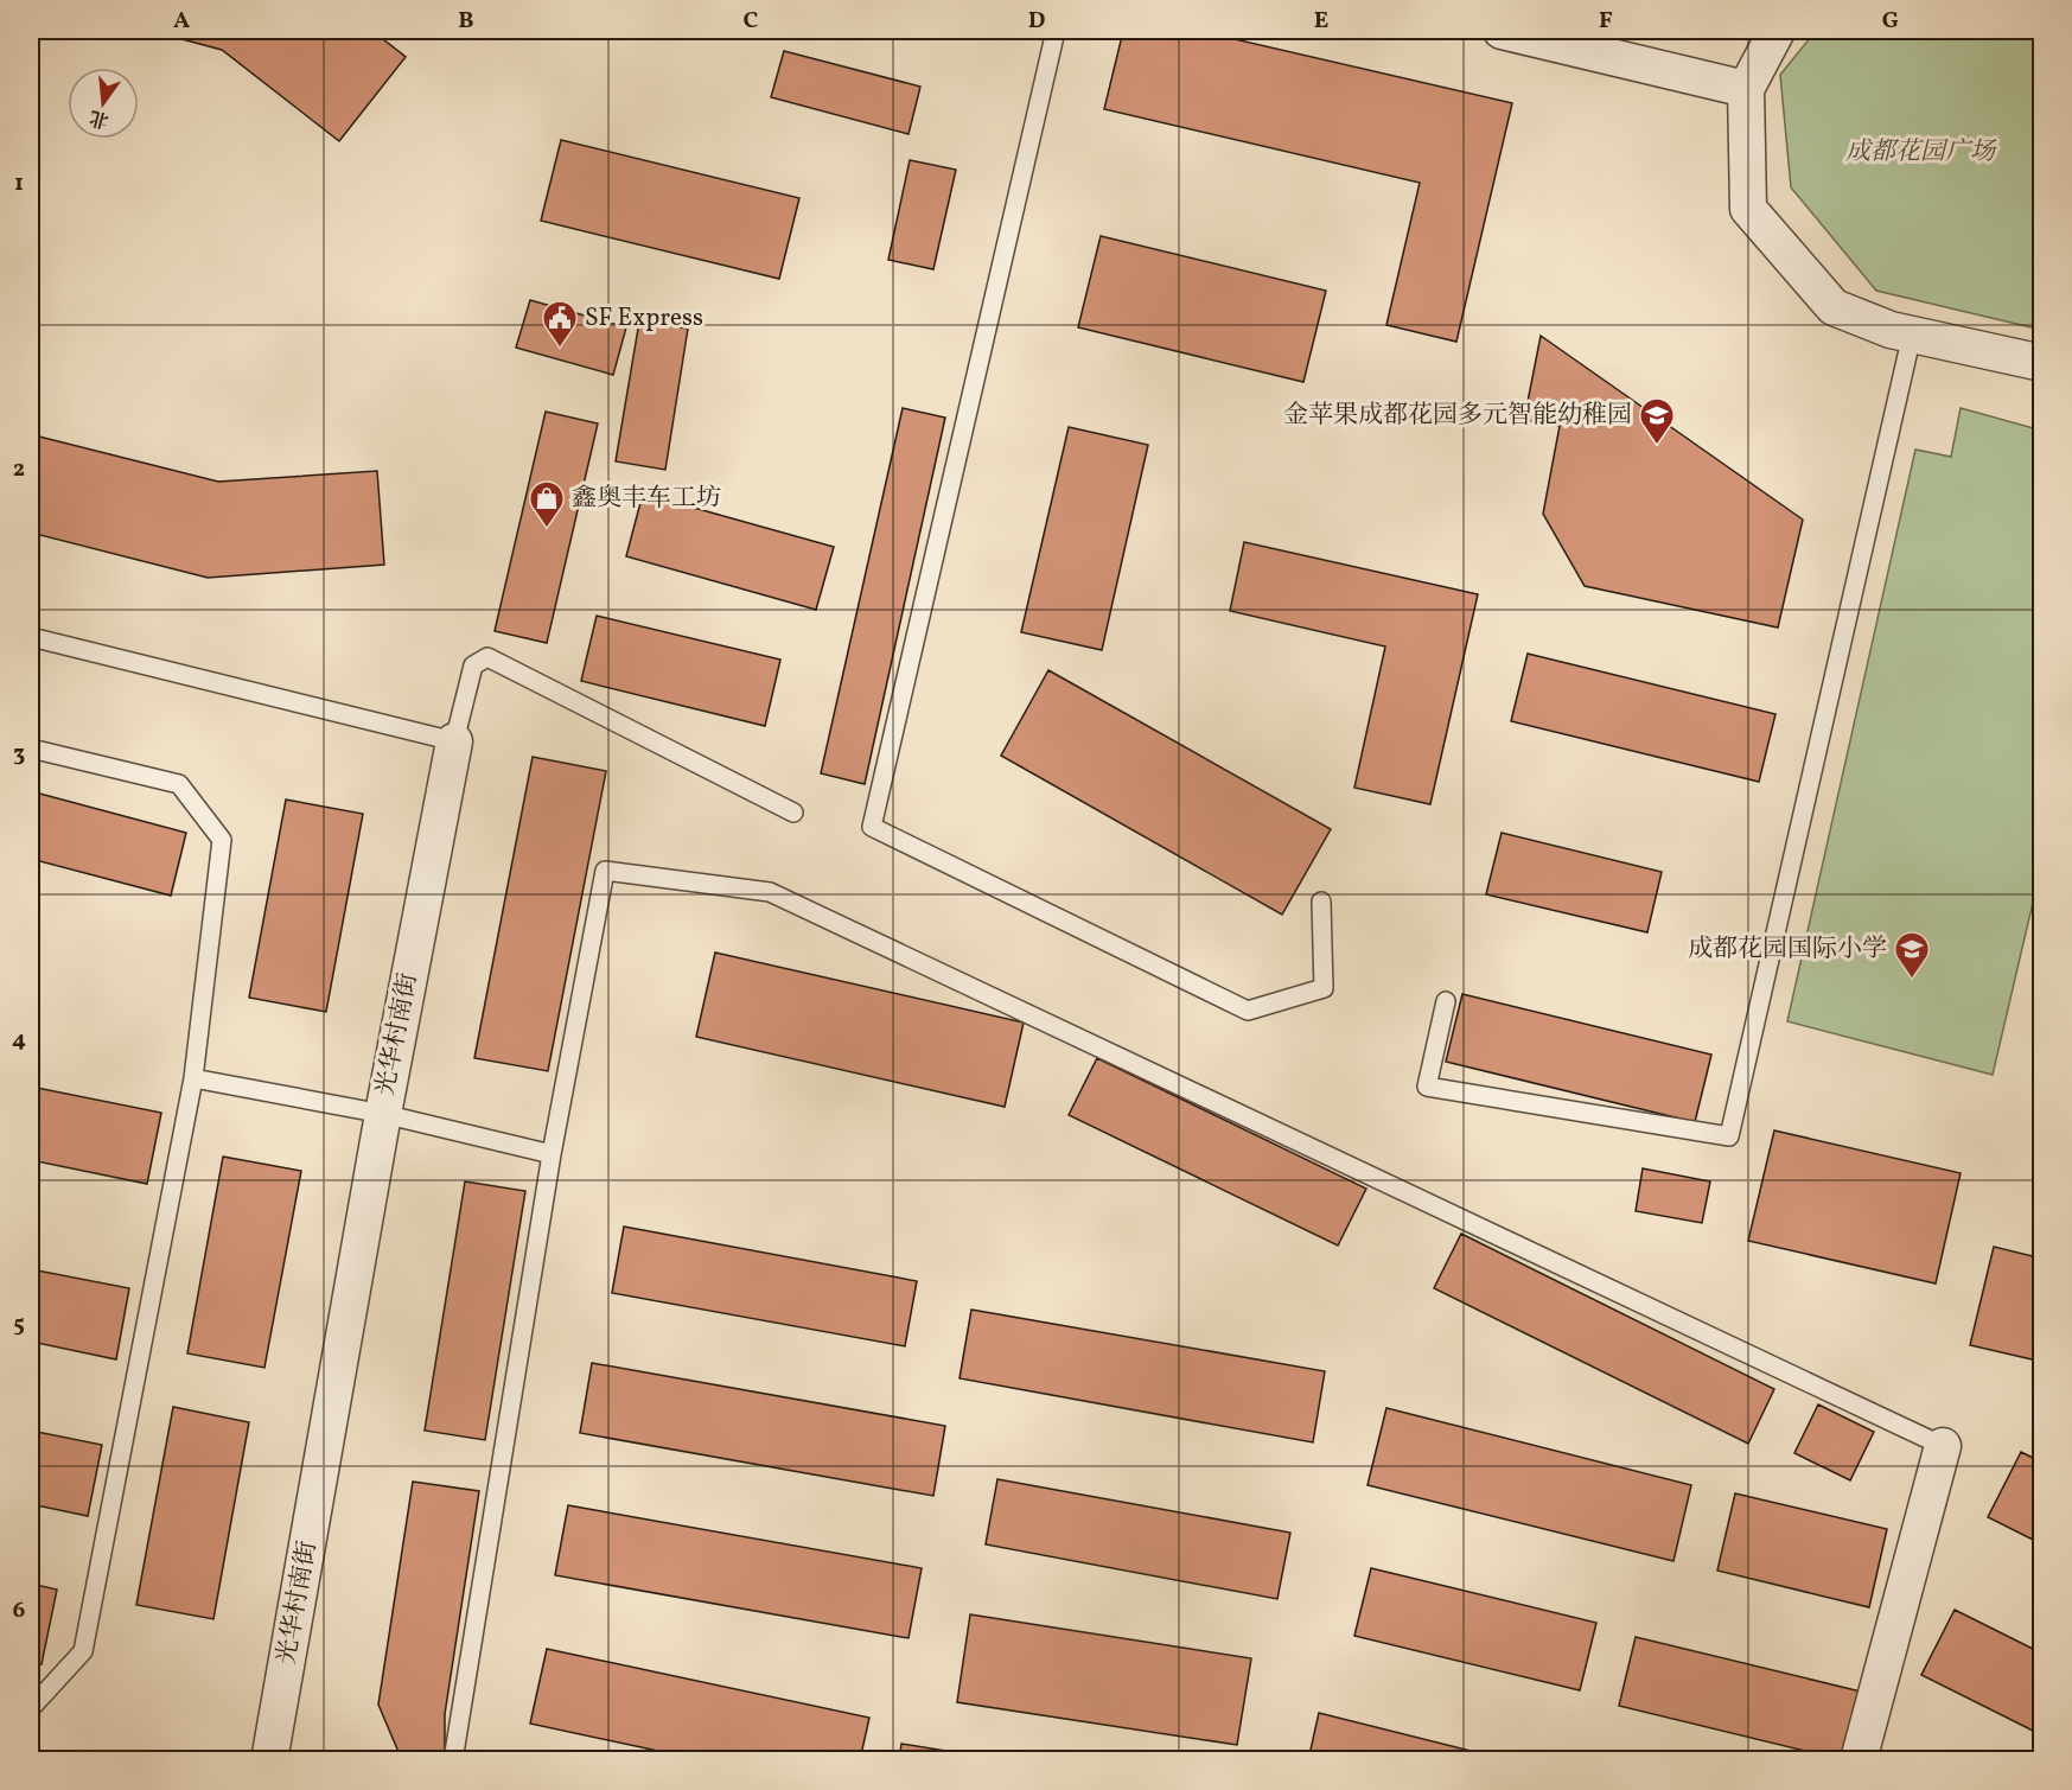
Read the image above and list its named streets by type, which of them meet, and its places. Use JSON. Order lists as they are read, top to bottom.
{
  "streets": {
    "street": ["光华村南街"]
  },
  "parks": ["成都花园广场"],
  "places": {
    "public building": ["SF Express"],
    "school or university": ["金苹果成都花园多元智能幼稚园", "成都花园国际小学"],
    "shop": ["鑫奥丰车工坊"]
  },
  "north": "bottom",
  "grid": {
    "columns": [
      "A",
      "B",
      "C",
      "D",
      "E",
      "F",
      "G"
    ],
    "rows": [
      "1",
      "2",
      "3",
      "4",
      "5",
      "6"
    ]
  }
}
